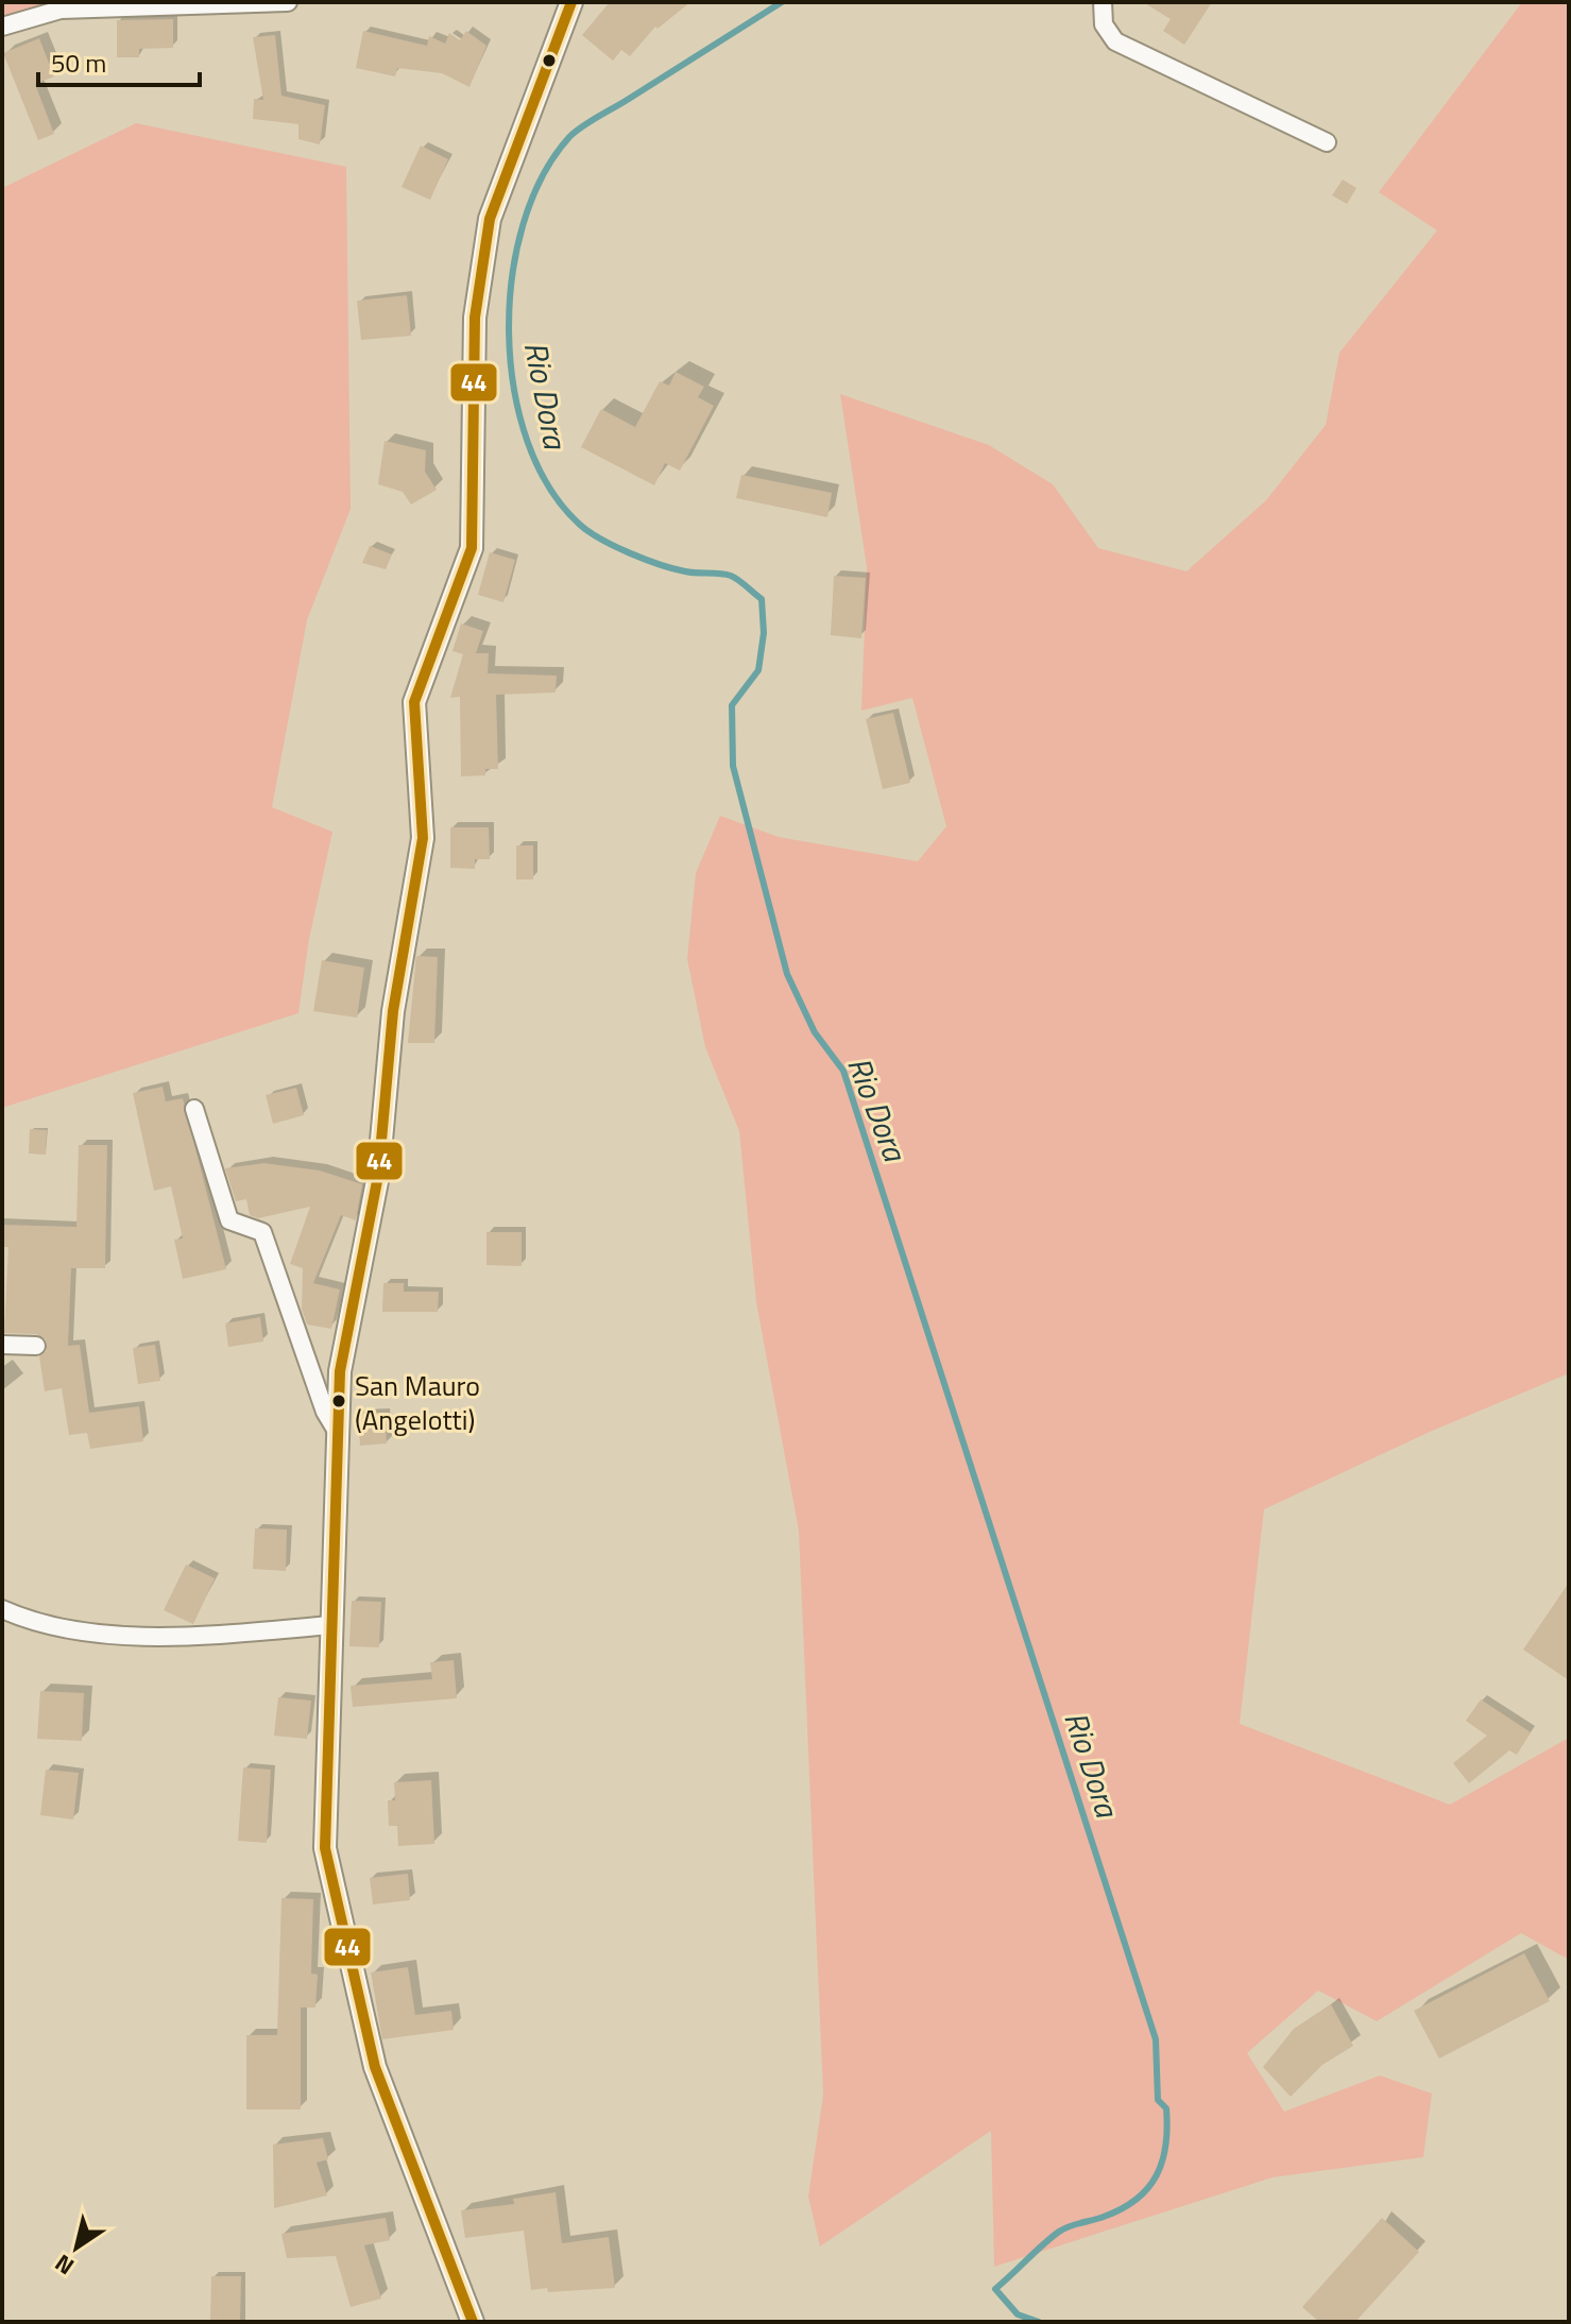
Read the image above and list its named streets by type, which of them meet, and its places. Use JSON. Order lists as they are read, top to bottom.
{
  "water": ["Rio Dora"],
  "places": ["San Mauro (Angelotti)"],
  "lines": ["transit line 44"],
  "scale_bar": "50 m",
  "north": "bottom left"
}
